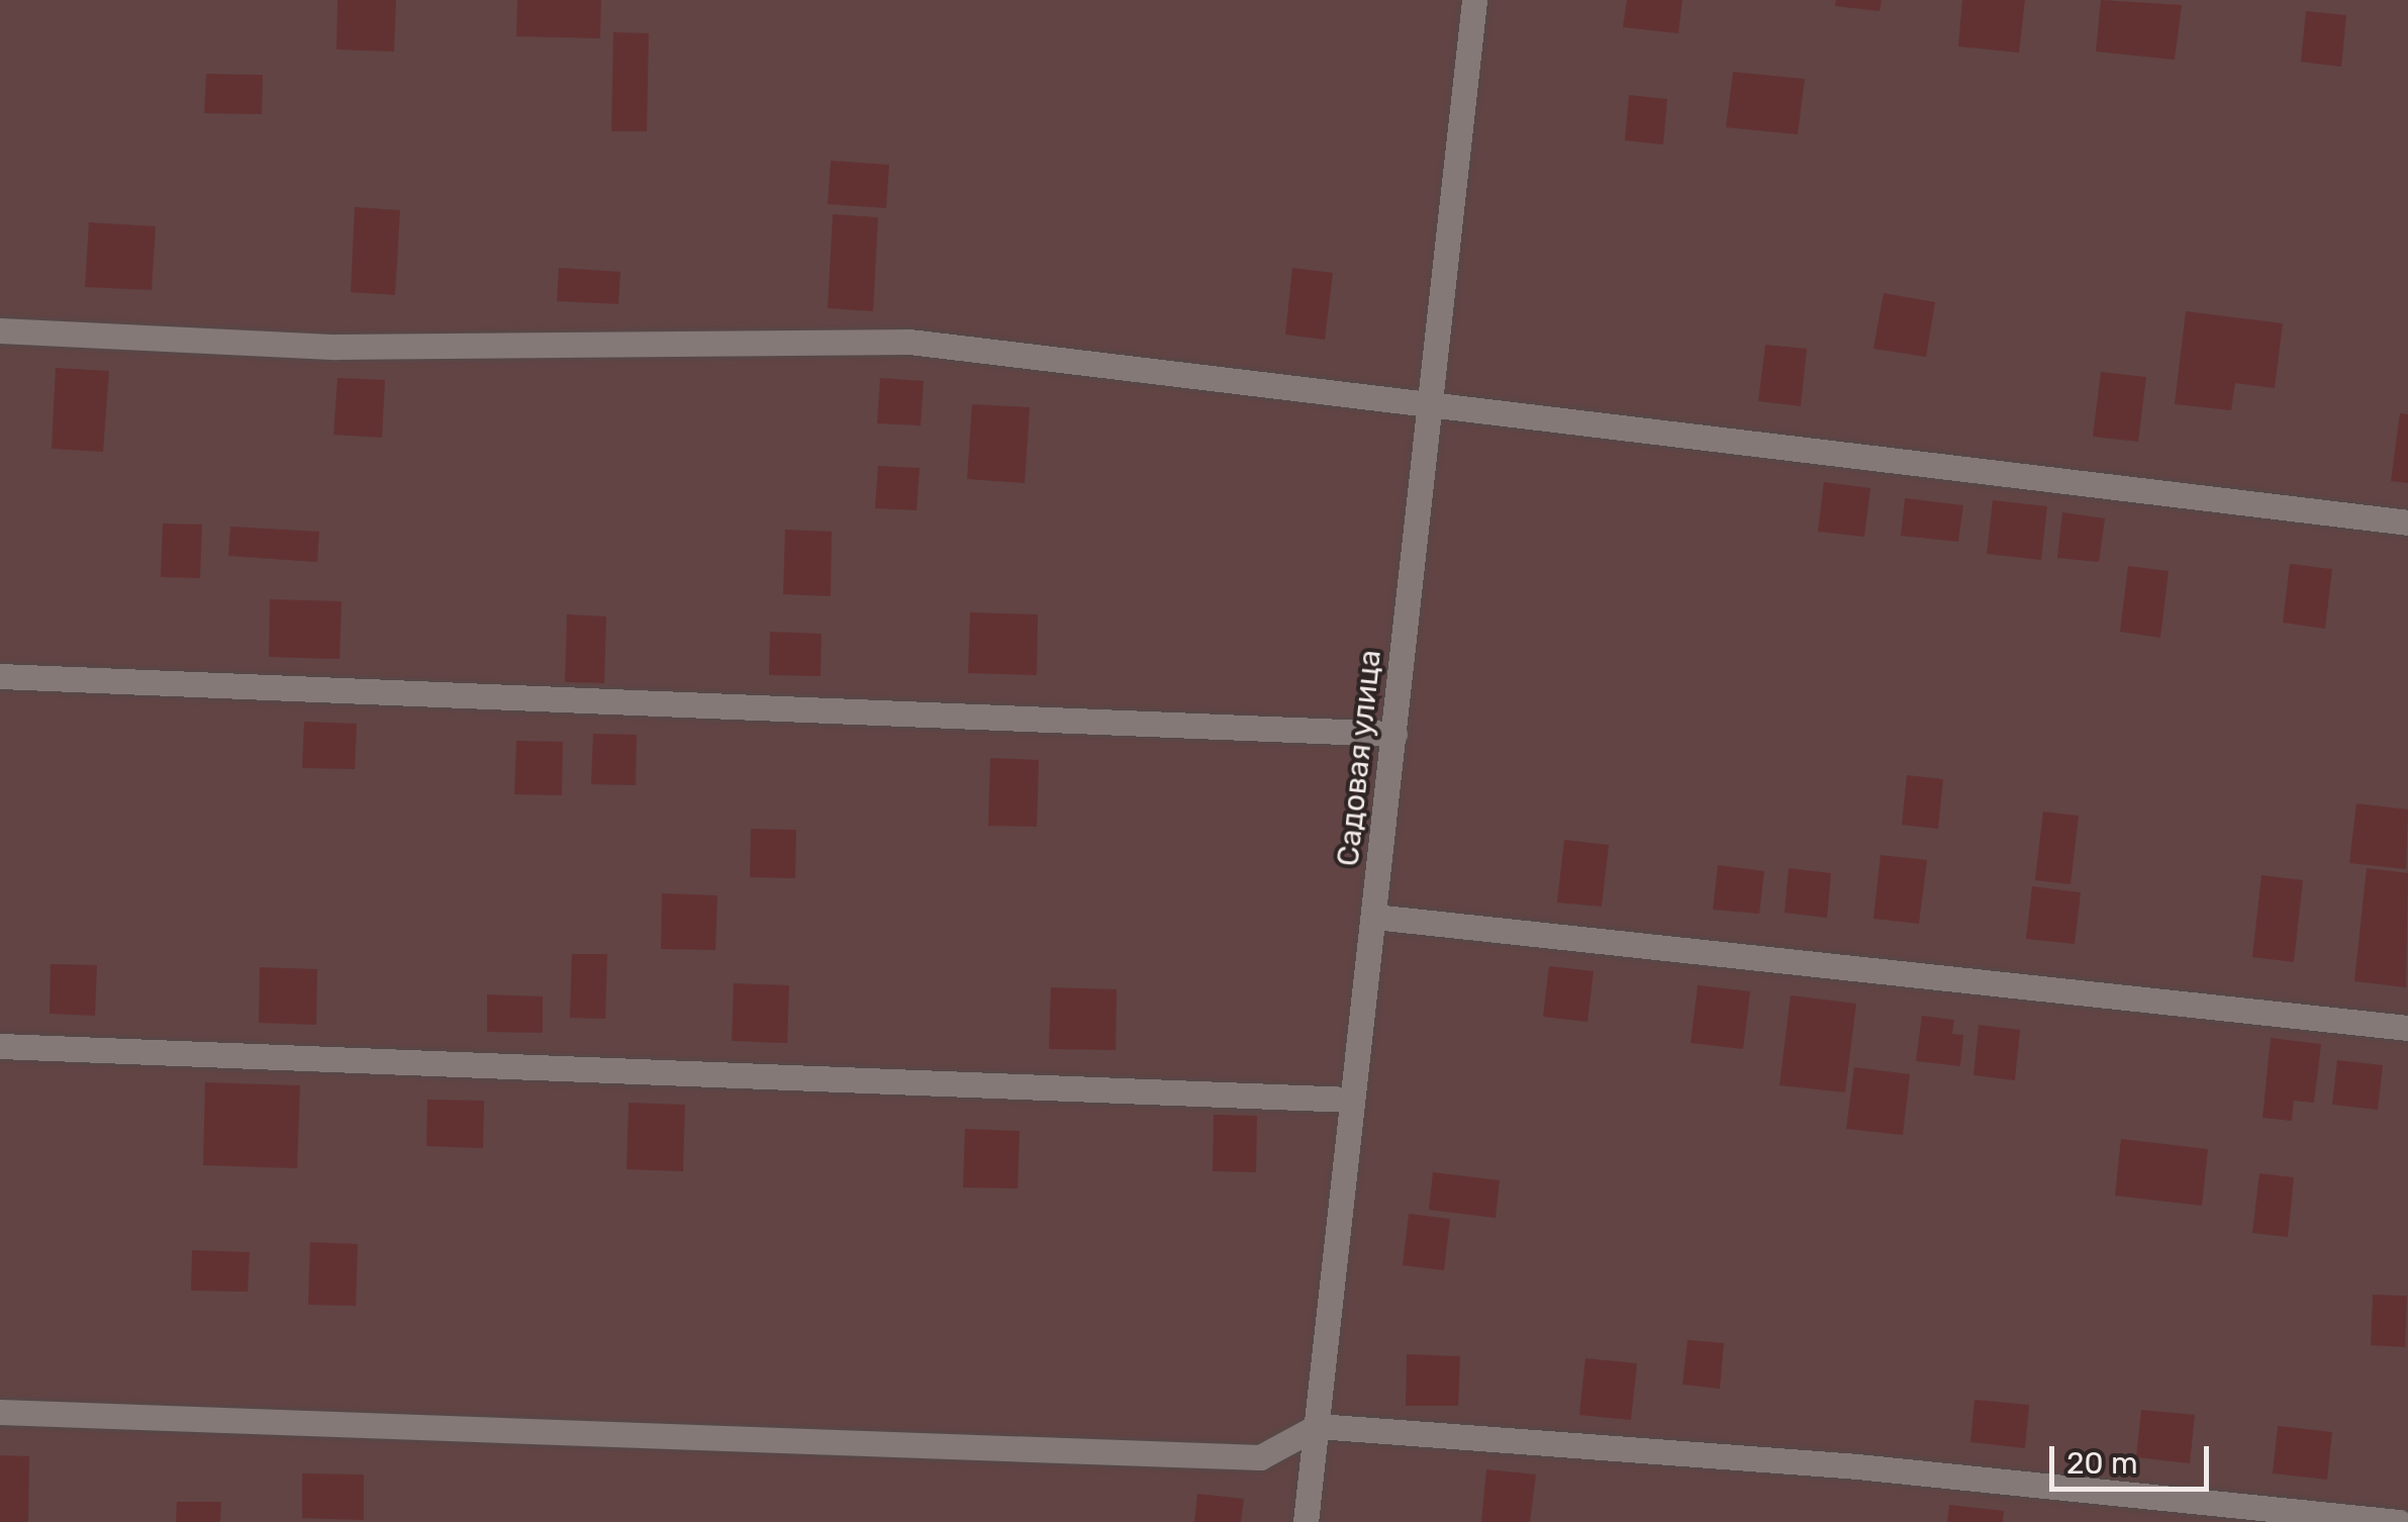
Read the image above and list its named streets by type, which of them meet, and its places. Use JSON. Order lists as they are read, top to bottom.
{
  "streets": {
    "lane": ["Садовая улица"]
  },
  "scale_bar": "20 m"
}
